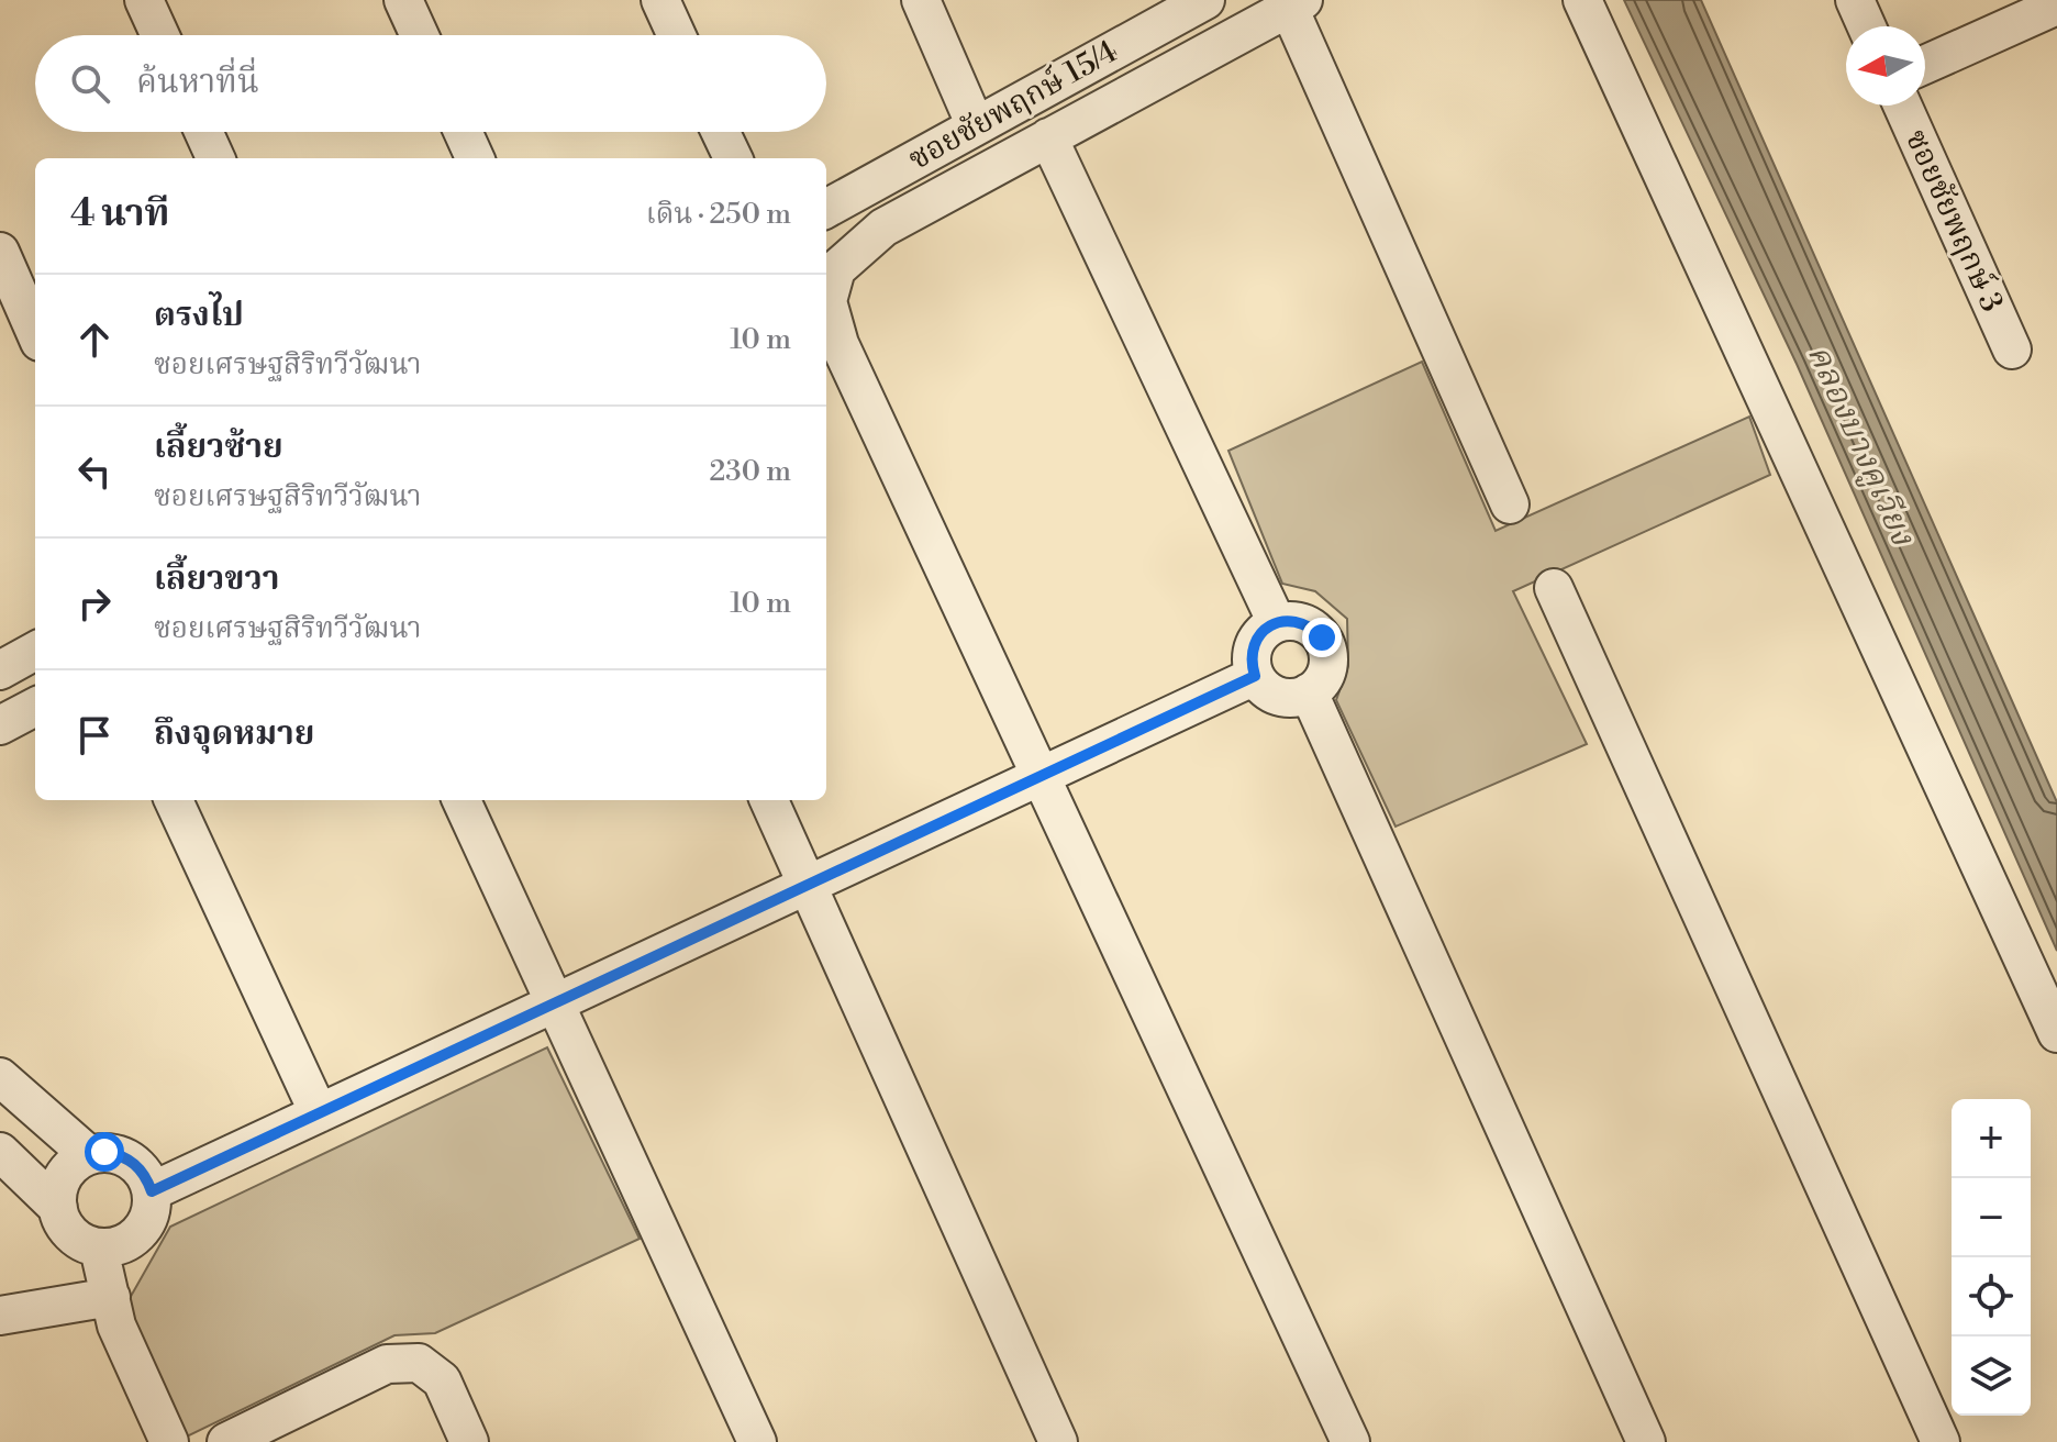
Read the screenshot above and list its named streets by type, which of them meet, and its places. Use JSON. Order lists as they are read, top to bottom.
{
  "streets": {
    "street": ["ซอยชัยพฤกษ์ 15/4", "ซอยชัยพฤกษ์ 3"]
  },
  "water": ["คลองบางคูเวียง"],
  "north": "left",
  "page": {
    "search": "ค้นหาที่นี่",
    "heading": ["4 นาที", "เดิน · 250 m"],
    "list": [
      ["ตรงไป", "ซอยเศรษฐสิริทวีวัฒนา", "10 m"],
      ["เลี้ยวซ้าย", "ซอยเศรษฐสิริทวีวัฒนา", "230 m"],
      ["เลี้ยวขวา", "ซอยเศรษฐสิริทวีวัฒนา", "10 m"],
      "ถึงจุดหมาย"
    ],
    "map_buttons": ["+", "−"]
  }
}
